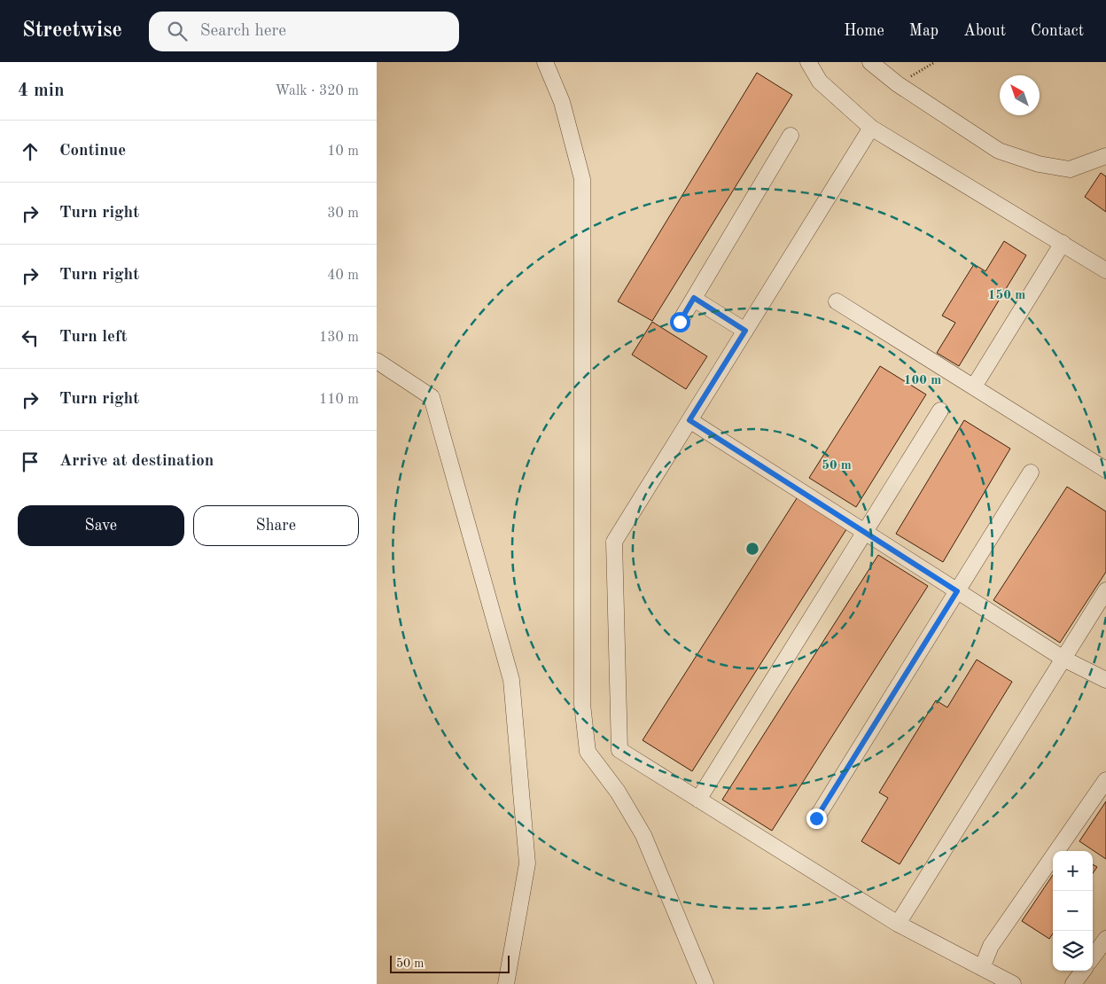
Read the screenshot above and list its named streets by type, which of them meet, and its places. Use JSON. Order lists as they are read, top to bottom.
{
  "scale_bar": "50 m",
  "north": "top left",
  "page": {
    "header": "Streetwise",
    "search": "Search here",
    "nav": [
      "Home",
      "Map",
      "About",
      "Contact"
    ],
    "heading": ["4 min", "Walk · 320 m"],
    "list": [
      ["Continue", "10 m"],
      ["Turn right", "30 m"],
      ["Turn right", "40 m"],
      ["Turn left", "130 m"],
      ["Turn right", "110 m"],
      "Arrive at destination"
    ],
    "buttons": ["Save", "Share"],
    "map_buttons": ["+", "−"],
    "scale": "50 m"
  },
  "rings": ["150 m", "100 m", "50 m"]
}
